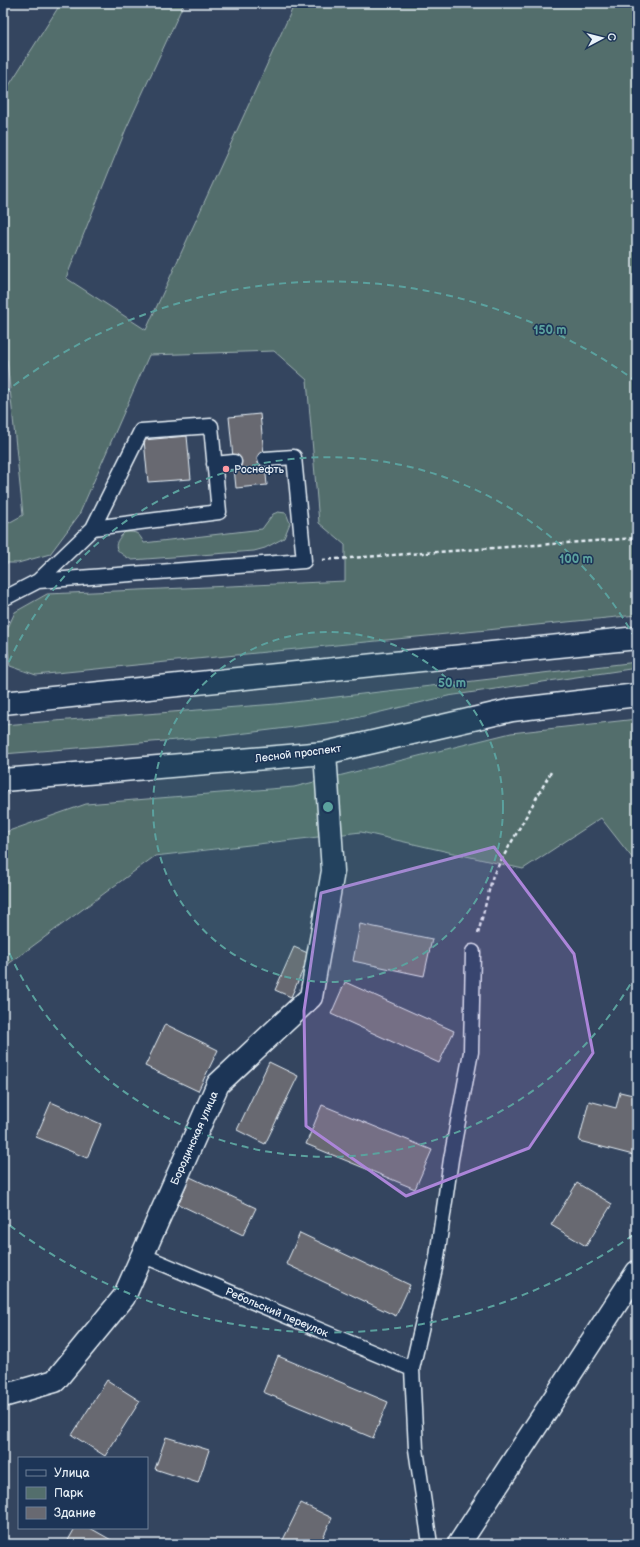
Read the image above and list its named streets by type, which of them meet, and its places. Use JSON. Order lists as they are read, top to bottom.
{
  "streets": {
    "main road": ["Лесной проспект", "Бородинская улица"],
    "lane": ["Ребольский переулок"]
  },
  "crossings": [
    ["Лесной проспект", "Бородинская улица"],
    ["Бородинская улица", "Ребольский переулок"]
  ],
  "places": ["Роснефть"],
  "legend": ["Улица", "Парк", "Здание"],
  "north": "right",
  "rings": ["150 m", "100 m", "50 m"]
}
